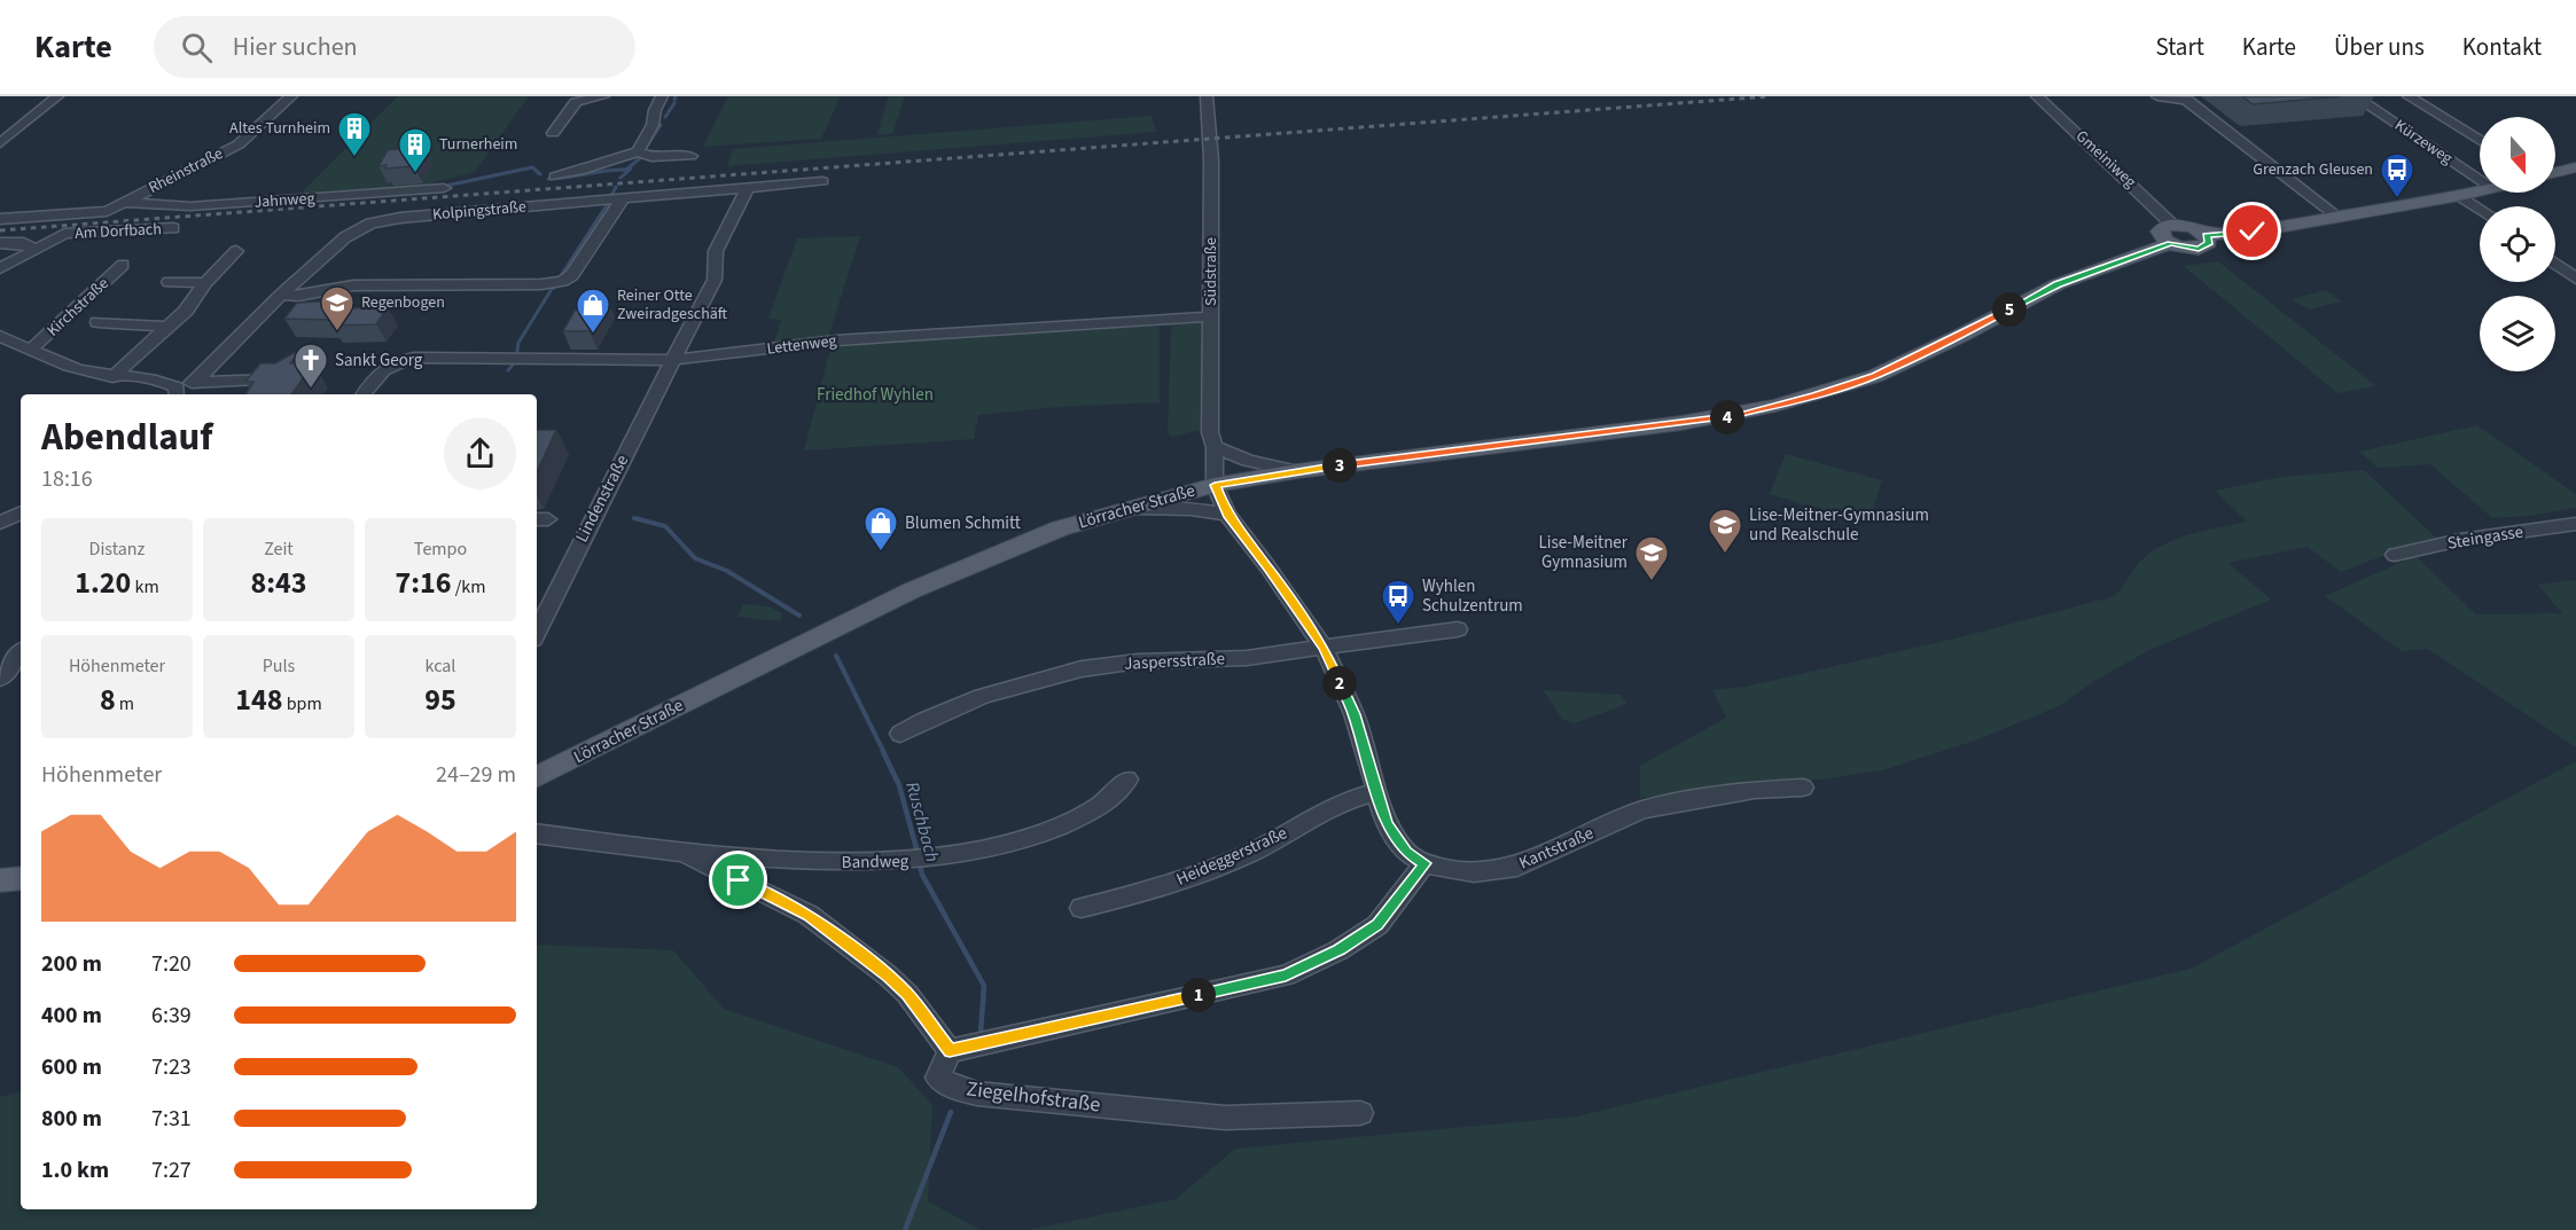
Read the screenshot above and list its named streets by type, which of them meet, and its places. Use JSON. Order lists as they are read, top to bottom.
{
  "streets": {
    "main road": ["Lörracher Straße"],
    "street": [
      "Kürzeweg",
      "Gmeiniweg",
      "Rheinstraße",
      "Jahnweg",
      "Kolpingstraße",
      "Am Dorfbach",
      "Südstraße",
      "Kirchstraße",
      "Lettenweg",
      "Lindenstraße",
      "Steingasse",
      "Jaspersstraße",
      "Kantstraße",
      "Heideggerstraße",
      "Bandweg",
      "Ziegelhofstraße"
    ]
  },
  "crossings": [
    ["Gmeiniweg", "Lörracher Straße"],
    ["Rheinstraße", "Jahnweg"],
    ["Kolpingstraße", "Kirchstraße"],
    ["Kolpingstraße", "Lindenstraße"],
    ["Südstraße", "Lettenweg"],
    ["Südstraße", "Lörracher Straße"],
    ["Südstraße", "Kantstraße"],
    ["Lettenweg", "Lindenstraße"],
    ["Lörracher Straße", "Kantstraße"],
    ["Jaspersstraße", "Kantstraße"],
    ["Kantstraße", "Heideggerstraße"]
  ],
  "water": ["Ruschbach"],
  "parks": ["Friedhof Wyhlen"],
  "places": {
    "building": ["Altes Turnheim", "Turnerheim"],
    "bus stop": ["Grenzach Gleusen", "Wyhlen Schulzentrum"],
    "school or university": ["Regenbogen", "Lise-Meitner-Gymnasium und Realschule", "Lise-Meitner Gymnasium"],
    "shop": ["Reiner Otte Zweiradgeschäft", "Blumen Schmitt"],
    "church": ["Sankt Georg"]
  },
  "north": "bottom",
  "page": {
    "header": "Karte",
    "search": "Hier suchen",
    "nav": [
      "Start",
      "Karte",
      "Über uns",
      "Kontakt"
    ],
    "pins": [
      "5",
      "4",
      "3",
      "2",
      "1"
    ],
    "heading": ["Abendlauf", "18:16"],
    "stats": [
      ["Distanz", "1.20 km"],
      ["Zeit", "8:43"],
      ["Tempo", "7:16 /km"],
      ["Höhenmeter", "8 m"],
      ["Puls", "148 bpm"],
      ["kcal", "95"]
    ],
    "chart": ["Höhenmeter", "24–29 m"],
    "list": [
      {
        "name": "200 m",
        "note": "7:20"
      },
      {
        "name": "400 m",
        "note": "6:39"
      },
      {
        "name": "600 m",
        "note": "7:23"
      },
      {
        "name": "800 m",
        "note": "7:31"
      },
      {
        "name": "1.0 km",
        "note": "7:27"
      }
    ]
  }
}
